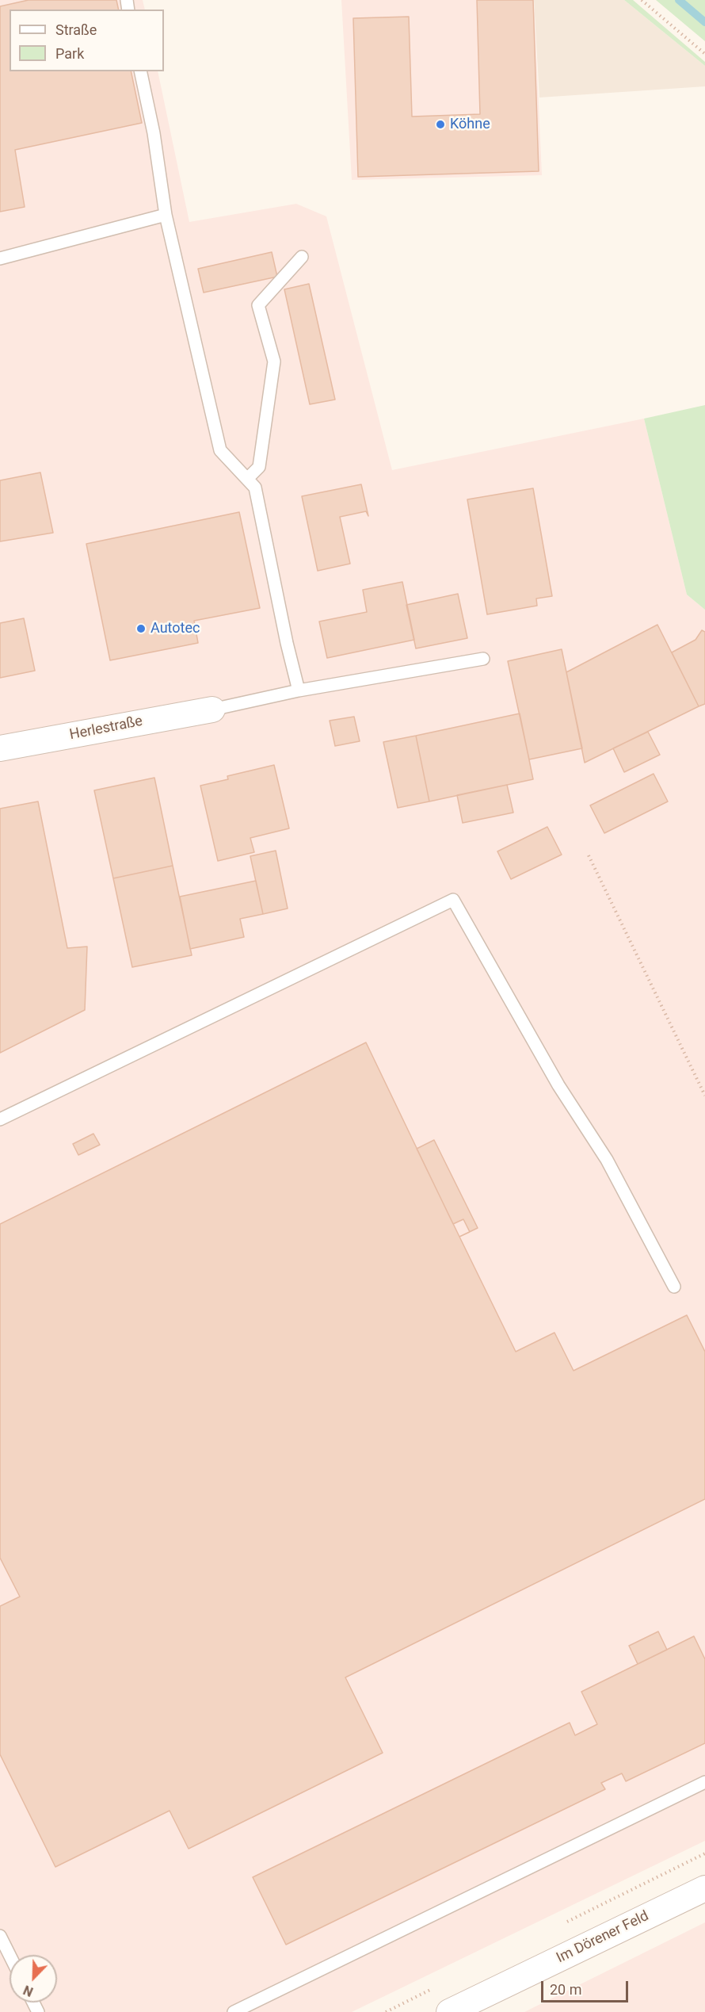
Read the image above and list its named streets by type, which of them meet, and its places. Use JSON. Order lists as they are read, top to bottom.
{
  "streets": {
    "street": ["Herlestraße", "Im Dörener Feld"]
  },
  "places": ["Köhne", "Autotec"],
  "legend": ["Straße", "Park"],
  "scale_bar": "20 m",
  "north": "bottom left"
}
